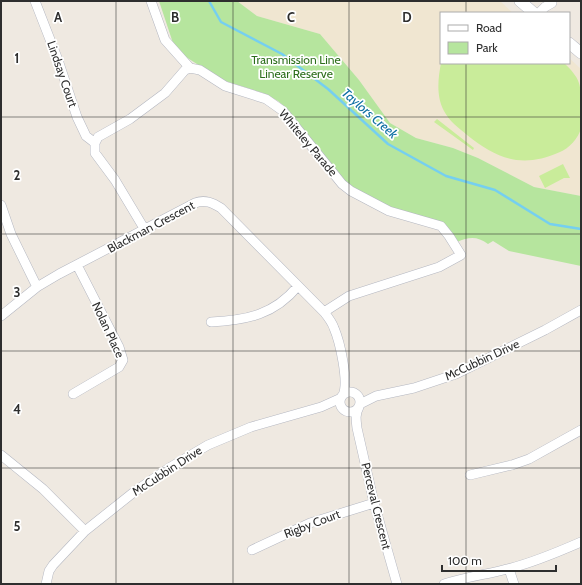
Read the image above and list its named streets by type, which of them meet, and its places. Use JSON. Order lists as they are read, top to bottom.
{
  "streets": {
    "street": [
      "Lindsay Court",
      "Whiteley Parade",
      "Blackman Crescent",
      "Nolan Place",
      "McCubbin Drive",
      "Perceval Crescent",
      "Rigby Court"
    ]
  },
  "crossings": [
    ["Whiteley Parade", "Blackman Crescent"],
    ["Blackman Crescent", "Nolan Place"],
    ["Blackman Crescent", "McCubbin Drive"],
    ["Blackman Crescent", "Perceval Crescent"],
    ["McCubbin Drive", "Perceval Crescent"],
    ["Perceval Crescent", "Rigby Court"]
  ],
  "water": ["Taylors Creek"],
  "parks": ["Transmission Line Linear Reserve"],
  "legend": ["Road", "Park"],
  "scale_bar": "100 m",
  "grid": {
    "columns": [
      "A",
      "B",
      "C",
      "D"
    ],
    "rows": [
      "1",
      "2",
      "3",
      "4",
      "5"
    ]
  }
}
